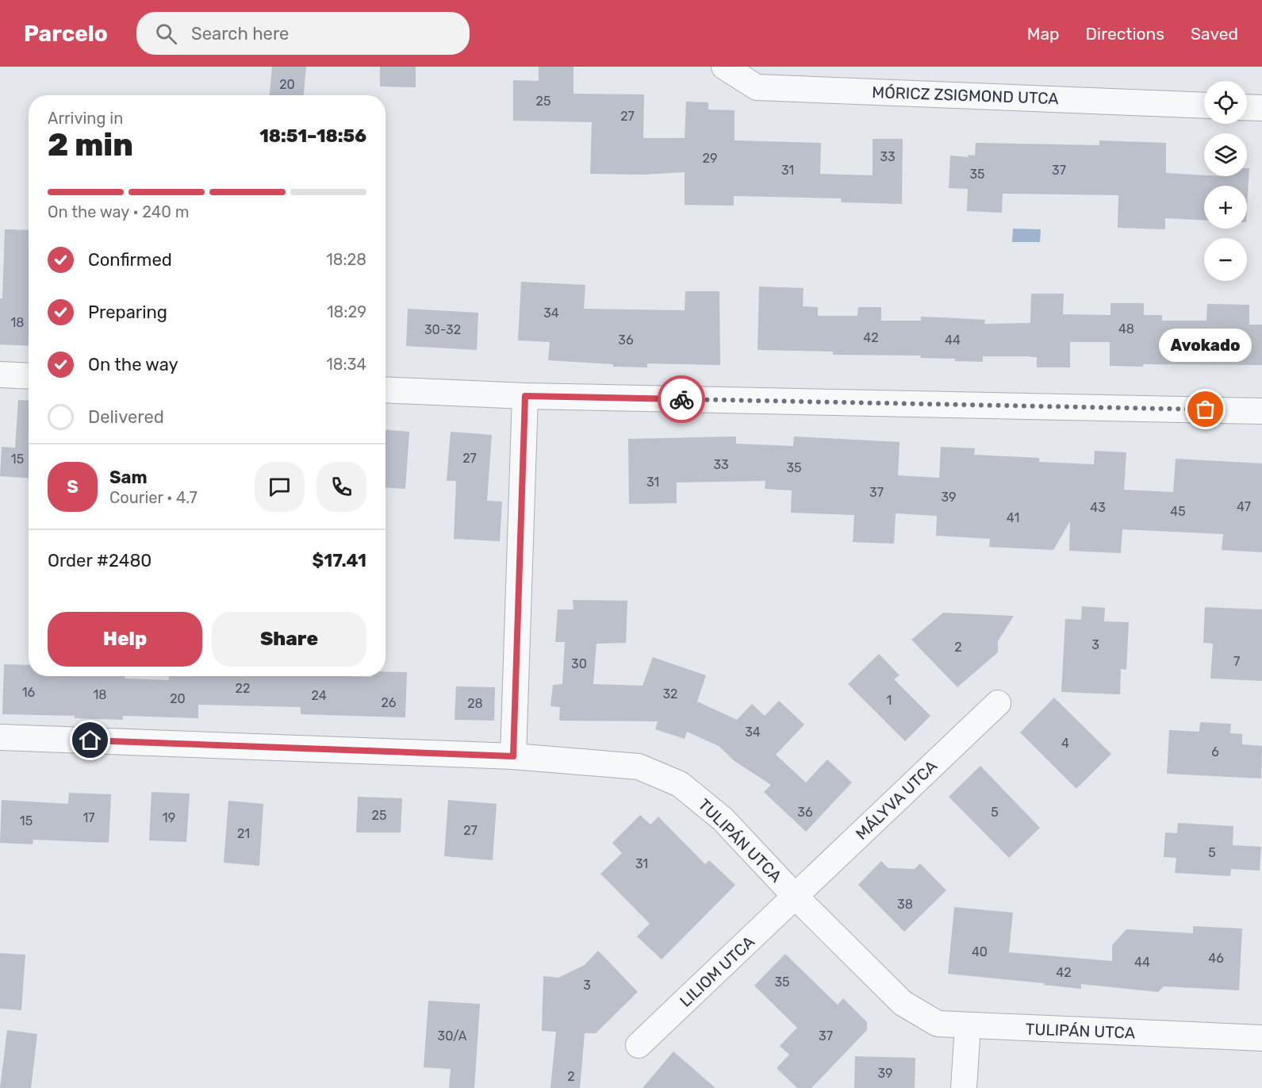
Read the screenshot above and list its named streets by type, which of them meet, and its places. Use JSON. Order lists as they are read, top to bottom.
{
  "streets": {
    "street": [
      "MÓRICZ ZSIGMOND UTCA",
      "MÁLYVA UTCA",
      "TULIPÁN UTCA",
      "LILIOM UTCA"
    ]
  },
  "crossings": [
    ["MÁLYVA UTCA", "TULIPÁN UTCA"],
    ["MÁLYVA UTCA", "LILIOM UTCA"],
    ["TULIPÁN UTCA", "LILIOM UTCA"]
  ],
  "places": ["Avokado"],
  "house_numbers": [
    "20",
    "25",
    "27",
    "33",
    "29",
    "31",
    "37",
    "35",
    "34",
    "18",
    "48",
    "30-32",
    "42",
    "36",
    "44",
    "27",
    "15",
    "33",
    "35",
    "31",
    "37",
    "39",
    "47",
    "43",
    "45",
    "41",
    "3",
    "2",
    "7",
    "30",
    "22",
    "16",
    "32",
    "18",
    "24",
    "20",
    "1",
    "26",
    "28",
    "34",
    "4",
    "6",
    "36",
    "5",
    "25",
    "17",
    "19",
    "15",
    "27",
    "21",
    "5",
    "31",
    "38",
    "40",
    "46",
    "44",
    "42",
    "35",
    "3",
    "30/A",
    "37",
    "39",
    "2"
  ],
  "page": {
    "header": "Parcelo",
    "search": "Search here",
    "nav": ["Map", "Directions", "Saved"],
    "map_buttons": ["+", "−"],
    "heading": ["2 min", "Arriving in", "18:51–18:56"],
    "panel": [
      "Sam",
      "Courier · 4.7",
      "Order #2480",
      "$17.41"
    ],
    "bar": "On the way · 240 m",
    "list": [
      ["Confirmed", "18:28"],
      ["Preparing", "18:29"],
      ["On the way", "18:34"],
      "Delivered"
    ],
    "bubble": "Avokado",
    "round": "S",
    "buttons": ["Help", "Share"]
  }
}
